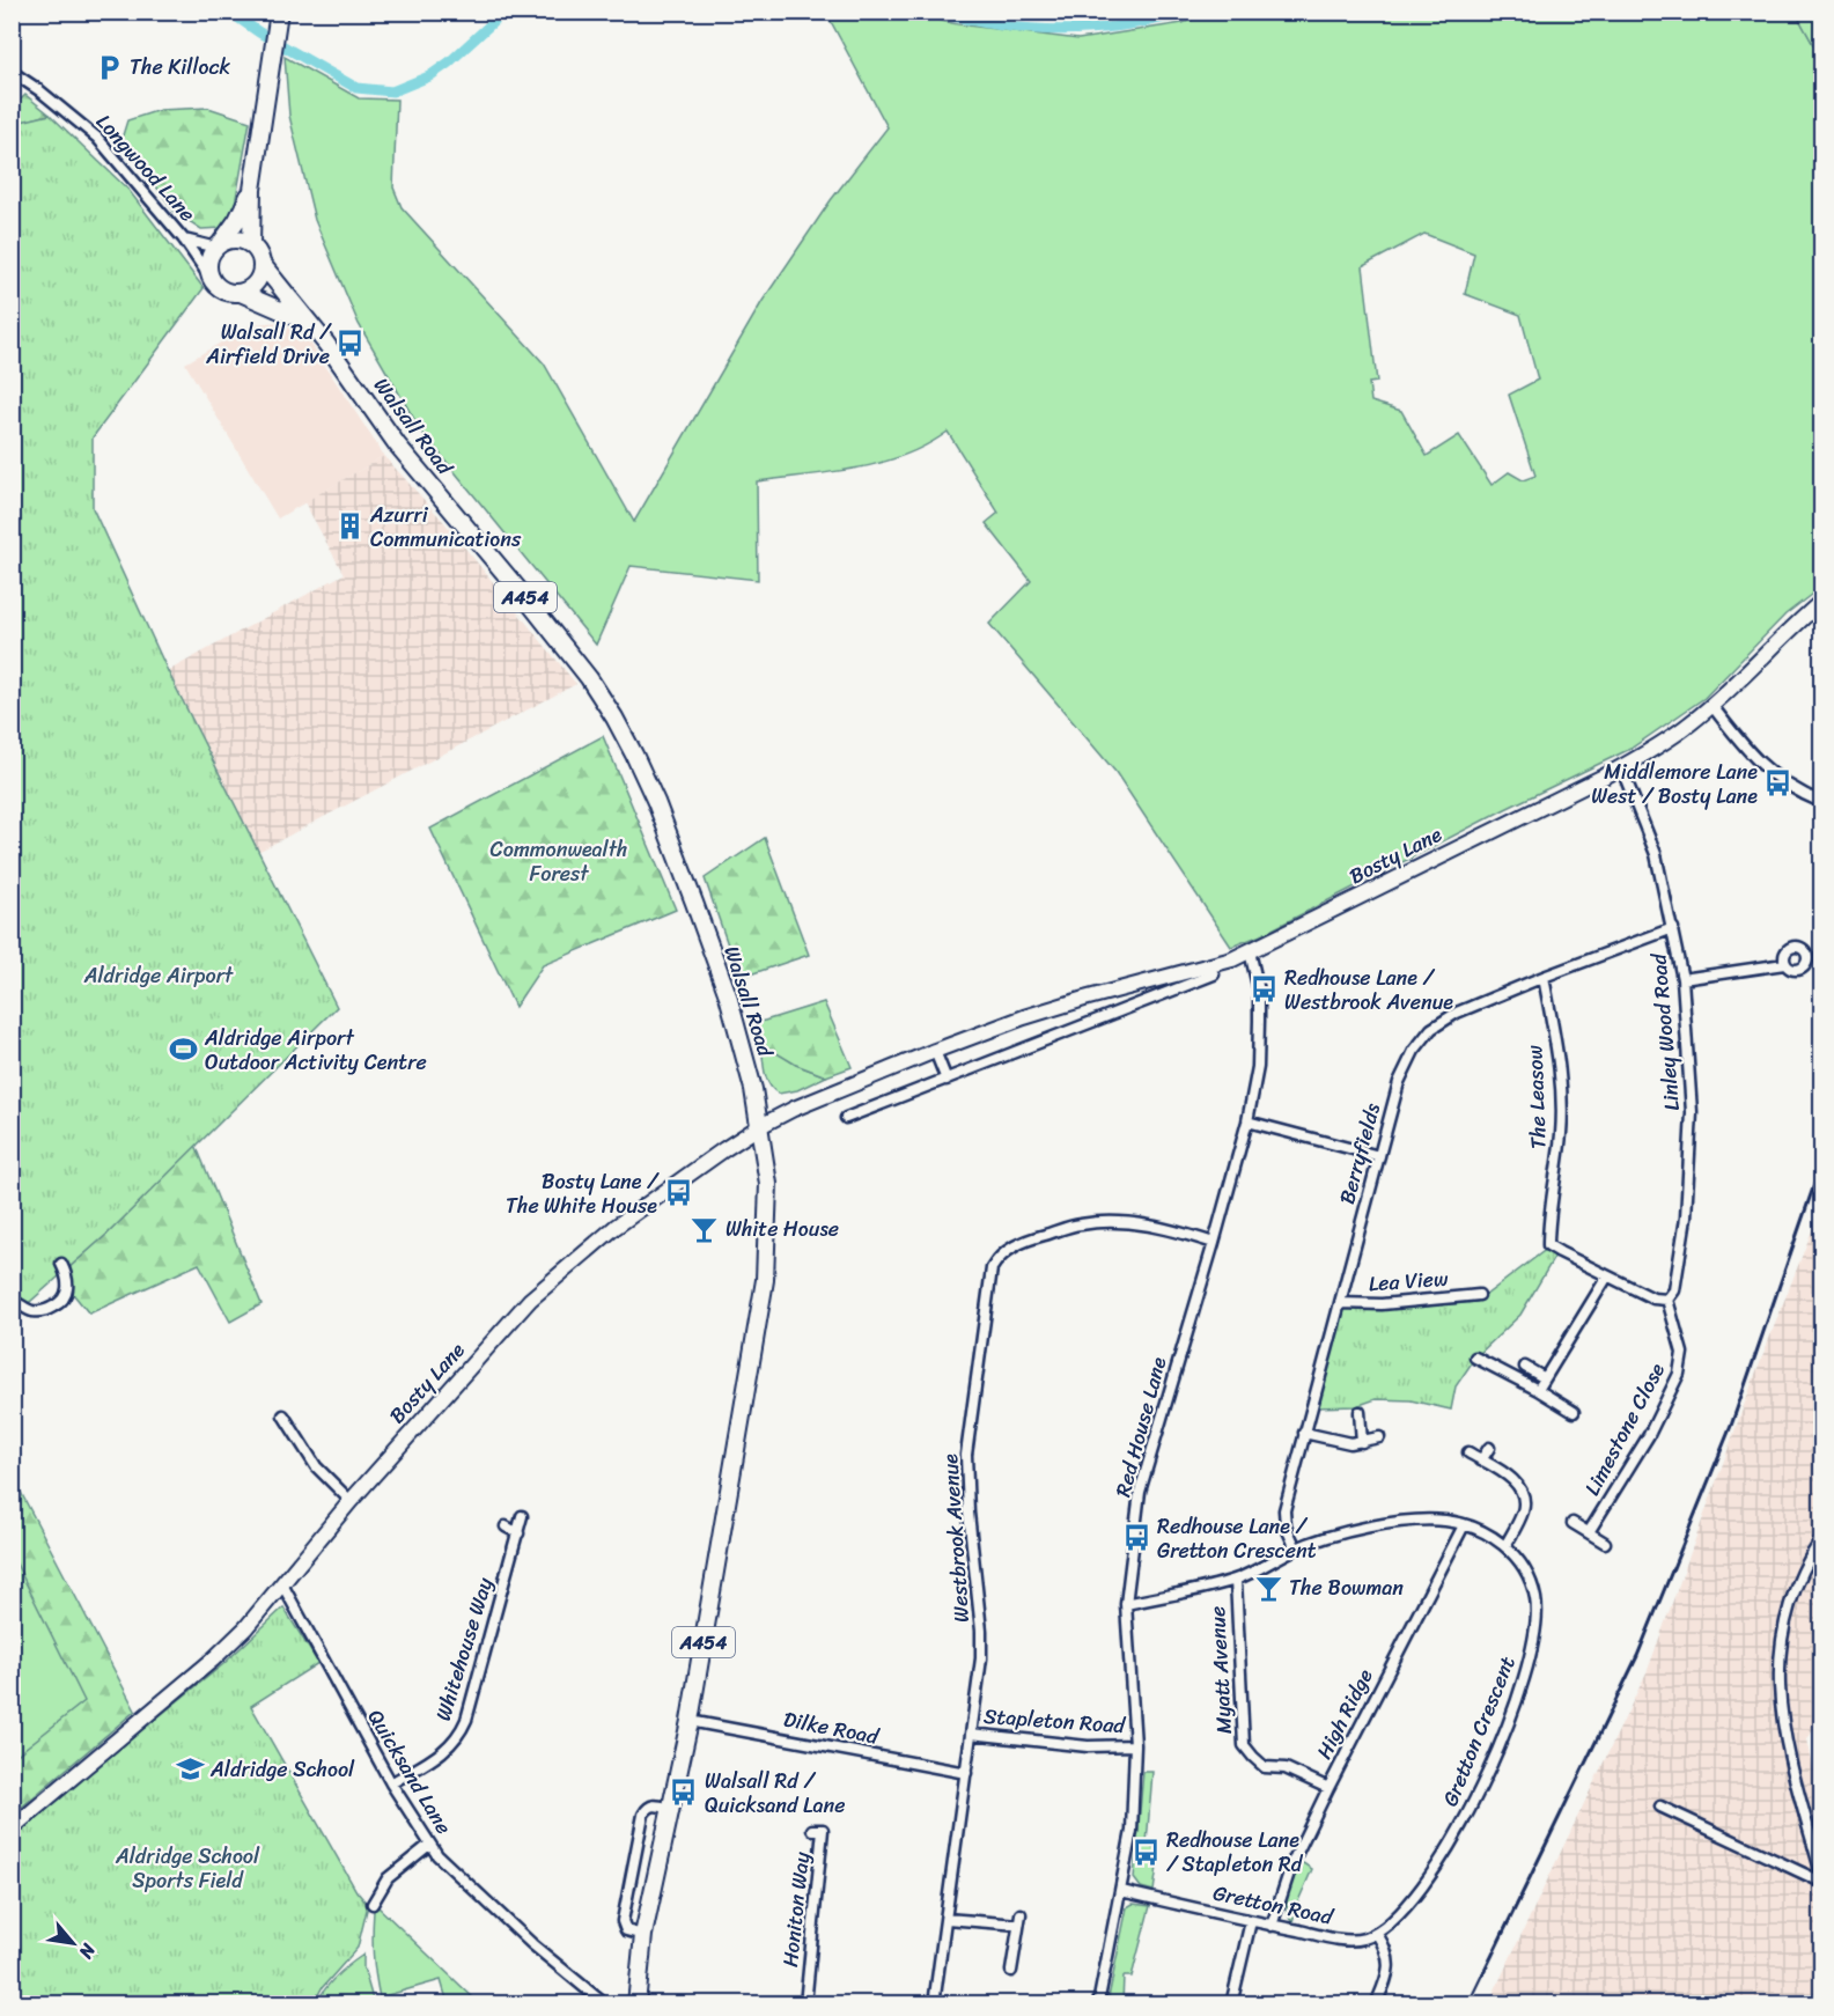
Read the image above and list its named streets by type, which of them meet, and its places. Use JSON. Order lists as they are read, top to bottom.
{
  "streets": {
    "main road": ["Walsall Road", "A454", "Bosty Lane"],
    "street": [
      "Longwood Lane",
      "Linley Wood Road",
      "The Leasow",
      "Berryfields",
      "Lea View",
      "Red House Lane",
      "Limestone Close",
      "Westbrook Avenue",
      "Whitehouse Way",
      "Myatt Avenue",
      "High Ridge",
      "Stapleton Road",
      "Dilke Road",
      "Gretton Crescent",
      "Quicksand Lane",
      "Gretton Road",
      "Honiton Way"
    ]
  },
  "crossings": [
    ["Longwood Lane", "Walsall Road"],
    ["Walsall Road", "Bosty Lane"],
    ["Walsall Road", "Dilke Road"],
    ["Bosty Lane", "Linley Wood Road"],
    ["Bosty Lane", "Red House Lane"],
    ["Bosty Lane", "Quicksand Lane"],
    ["Linley Wood Road", "Berryfields"],
    ["Linley Wood Road", "Limestone Close"],
    ["The Leasow", "Berryfields"],
    ["Berryfields", "Lea View"],
    ["Berryfields", "Gretton Crescent"],
    ["Red House Lane", "Westbrook Avenue"],
    ["Red House Lane", "Stapleton Road"],
    ["Red House Lane", "Gretton Crescent"],
    ["Red House Lane", "Gretton Road"],
    ["Westbrook Avenue", "Stapleton Road"],
    ["Westbrook Avenue", "Dilke Road"],
    ["Whitehouse Way", "Quicksand Lane"],
    ["Myatt Avenue", "High Ridge"],
    ["Myatt Avenue", "Gretton Crescent"],
    ["High Ridge", "Gretton Crescent"],
    ["High Ridge", "Gretton Road"],
    ["Gretton Crescent", "Gretton Road"]
  ],
  "parks": ["Commonwealth Forest", "Aldridge Airport", "Aldridge School Sports Field"],
  "places": {
    "parking": ["The Killock"],
    "bus stop": [
      "Walsall Rd / Airfield Drive",
      "Middlemore Lane West / Bosty Lane",
      "Redhouse Lane / Westbrook Avenue",
      "Bosty Lane / The White House",
      "Redhouse Lane / Gretton Crescent",
      "Walsall Rd / Quicksand Lane",
      "Redhouse Lane / Stapleton Rd"
    ],
    "building": ["Azurri Communications"],
    "sports": ["Aldridge Airport Outdoor Activity Centre"],
    "bar": ["White House", "The Bowman"],
    "school or university": ["Aldridge School"]
  },
  "north": "bottom right"
}
